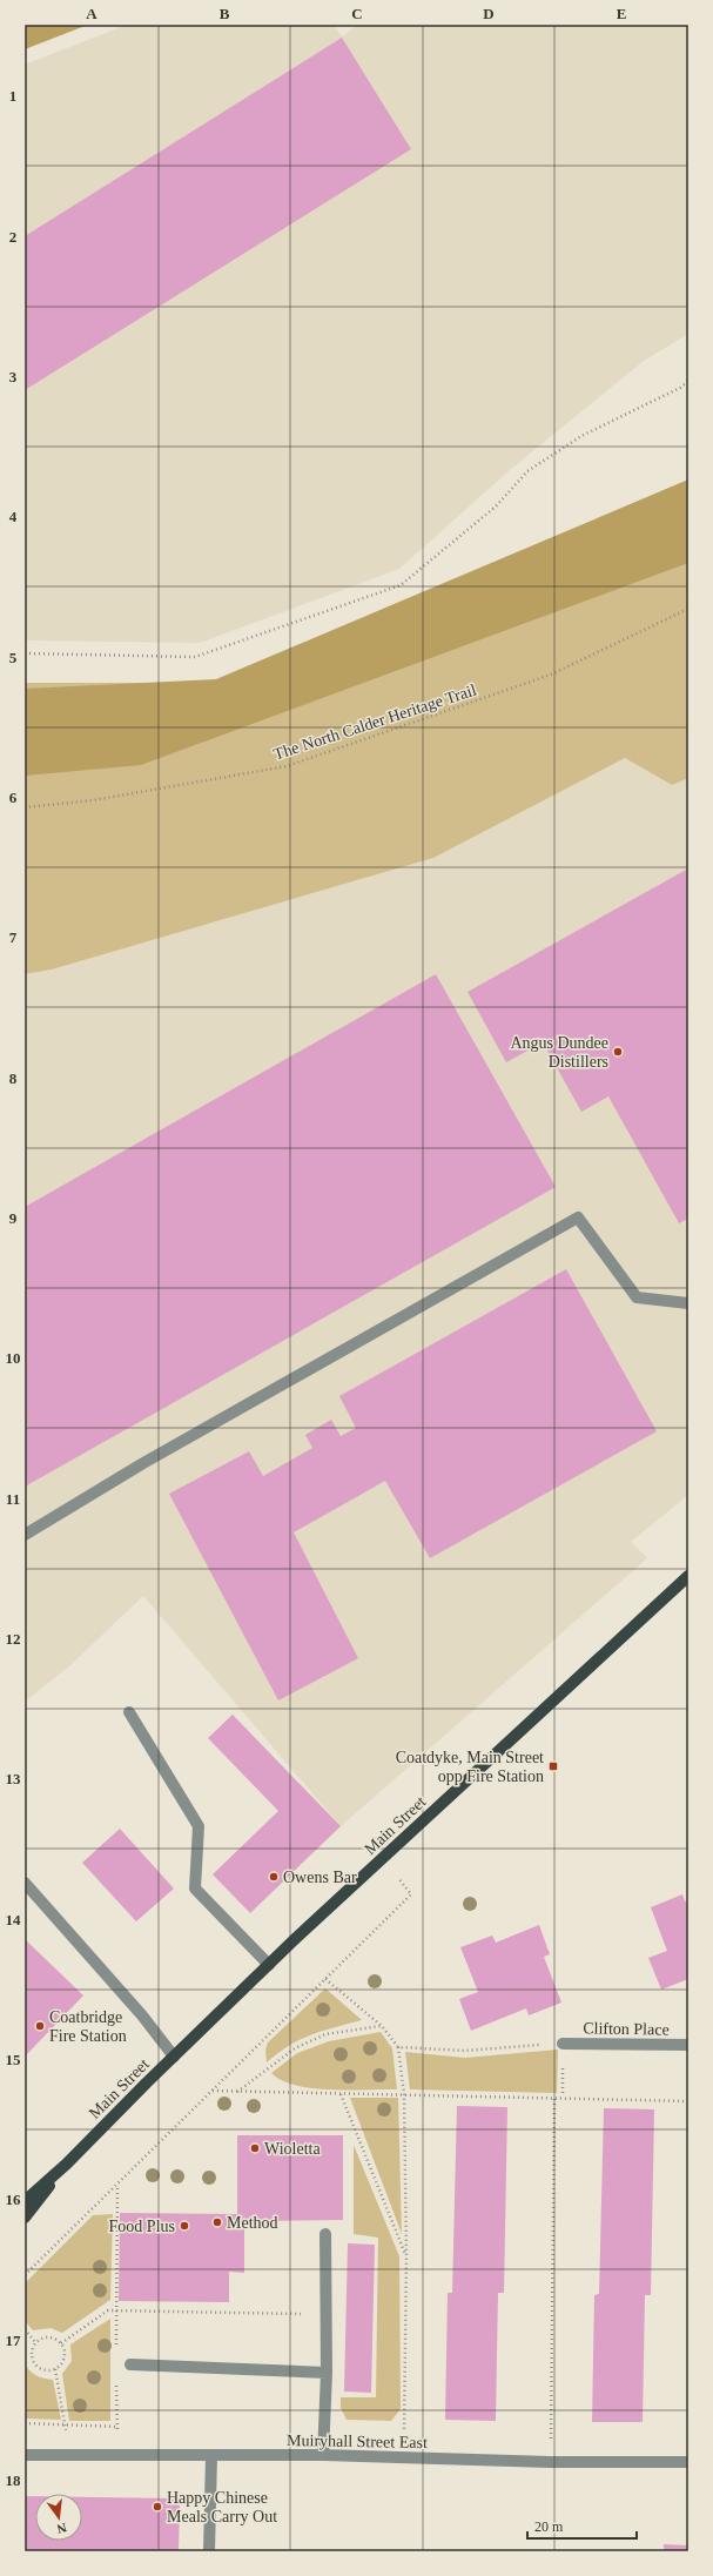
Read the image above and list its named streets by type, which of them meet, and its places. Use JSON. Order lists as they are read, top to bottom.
{
  "streets": {
    "main road": ["Main Street"],
    "street": ["Clifton Place", "Muiryhall Street East"],
    "path": ["The North Calder Heritage Trail"]
  },
  "places": {
    "other": [
      "Angus Dundee Distillers",
      "Owens Bar",
      "Coatbridge Fire Station",
      "Wioletta",
      "Method",
      "Food Plus",
      "Happy Chinese Meals Carry Out"
    ],
    "transit": ["Coatdyke, Main Street opp Fire Station"]
  },
  "scale_bar": "20 m",
  "north": "bottom",
  "grid": {
    "columns": [
      "A",
      "B",
      "C",
      "D",
      "E"
    ],
    "rows": [
      "1",
      "2",
      "3",
      "4",
      "5",
      "6",
      "7",
      "8",
      "9",
      "10",
      "11",
      "12",
      "13",
      "14",
      "15",
      "16",
      "17",
      "18"
    ]
  }
}
